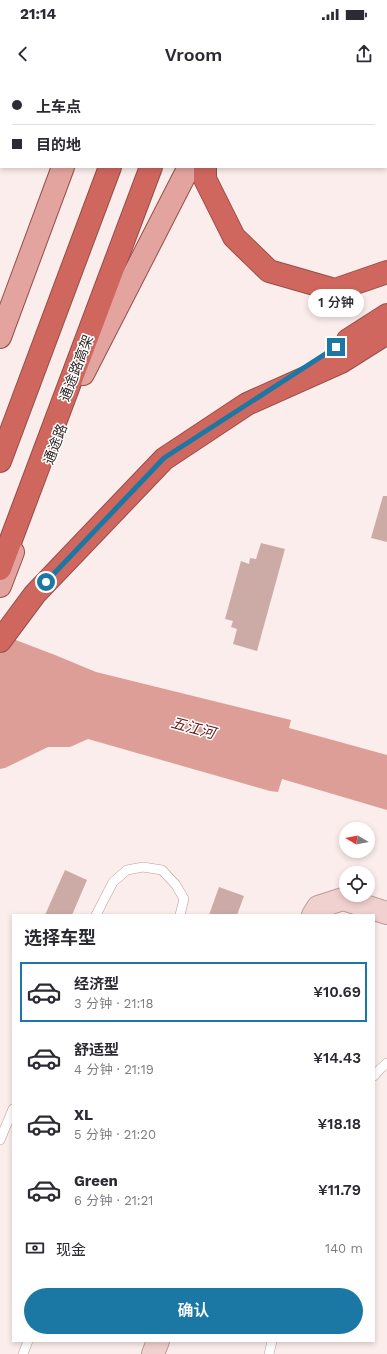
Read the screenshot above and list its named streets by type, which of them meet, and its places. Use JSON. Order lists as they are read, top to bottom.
{
  "streets": {
    "highway": ["通途路高架"],
    "main road": ["通途路"]
  },
  "water": ["五江河"],
  "north": "left",
  "page": {
    "status": "21:14",
    "header": "Vroom",
    "banner": ["上车点", "目的地"],
    "bubble": "1 分钟",
    "heading": "选择车型",
    "list": [
      {
        "name": "经济型",
        "note": "3 分钟 · 21:18",
        "value": "¥10.69"
      },
      {
        "name": "舒适型",
        "note": "4 分钟 · 21:19",
        "value": "¥14.43"
      },
      {
        "name": "XL",
        "note": "5 分钟 · 21:20",
        "value": "¥18.18"
      },
      {
        "name": "Green",
        "note": "6 分钟 · 21:21",
        "value": "¥11.79"
      }
    ],
    "pay": ["现金", "140 m"],
    "buttons": "确认"
  }
}
